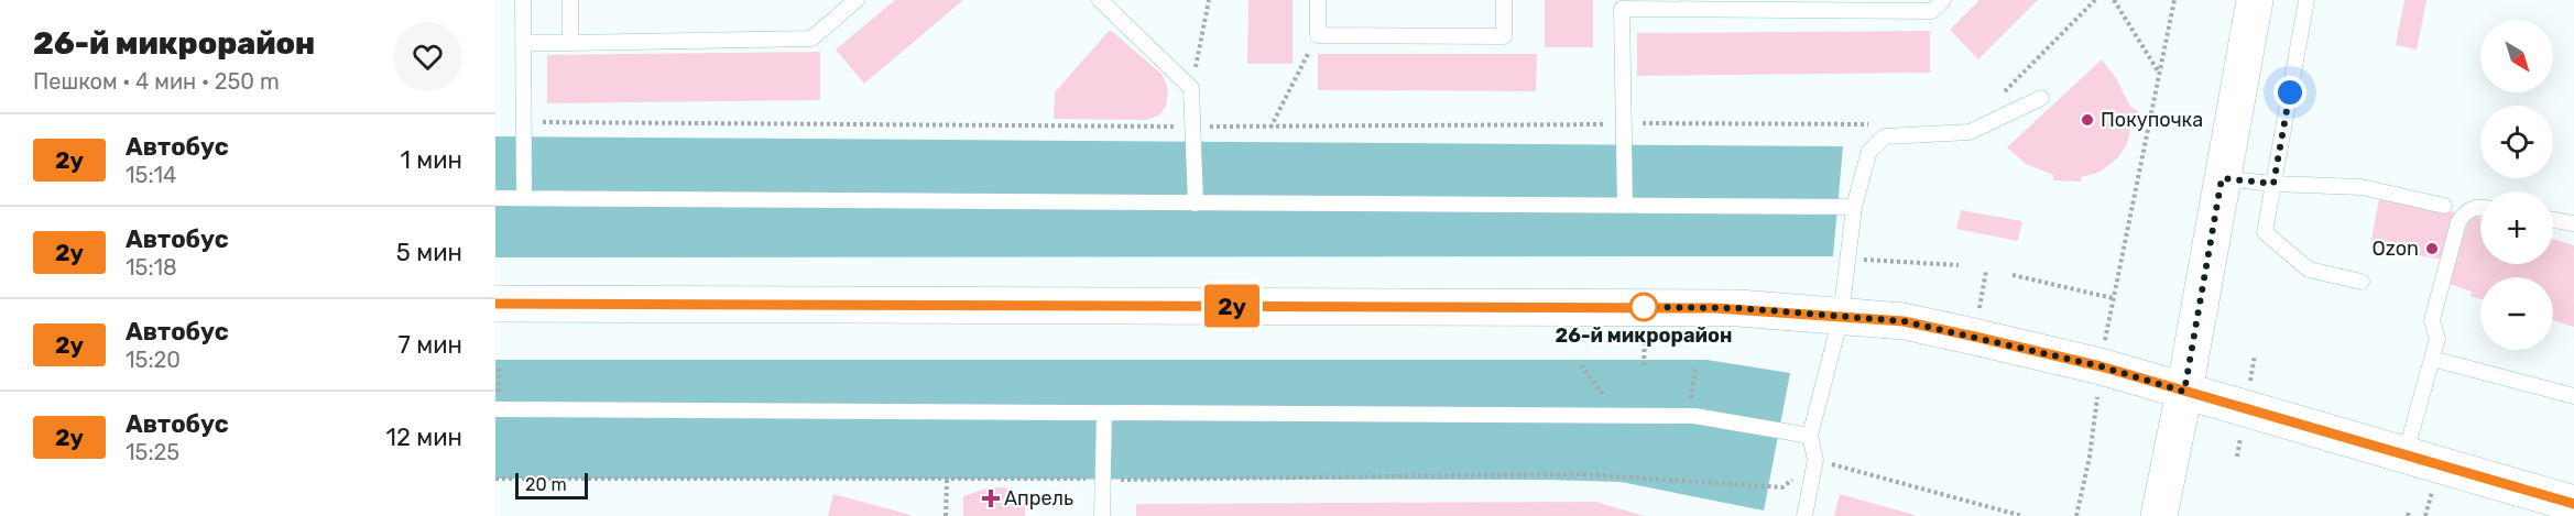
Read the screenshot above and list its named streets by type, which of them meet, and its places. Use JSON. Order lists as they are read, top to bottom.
{
  "places": {
    "other": ["Покупочка", "Ozon", "26-й микрорайон"],
    "health": ["Апрель"]
  },
  "lines": ["bus line 2у"],
  "scale_bar": "20 m",
  "north": "bottom right",
  "page": {
    "heading": ["26-й микрорайон", "Пешком · 4 мин · 250 m"],
    "on_map": "2у",
    "map_buttons": ["+", "−"],
    "list": [
      {
        "mark": "2у",
        "name": "Автобус",
        "note": "15:14",
        "value": "1 мин"
      },
      {
        "mark": "2у",
        "name": "Автобус",
        "note": "15:18",
        "value": "5 мин"
      },
      {
        "mark": "2у",
        "name": "Автобус",
        "note": "15:20",
        "value": "7 мин"
      },
      {
        "mark": "2у",
        "name": "Автобус",
        "note": "15:25",
        "value": "12 мин"
      }
    ],
    "scale": "20 m"
  }
}
